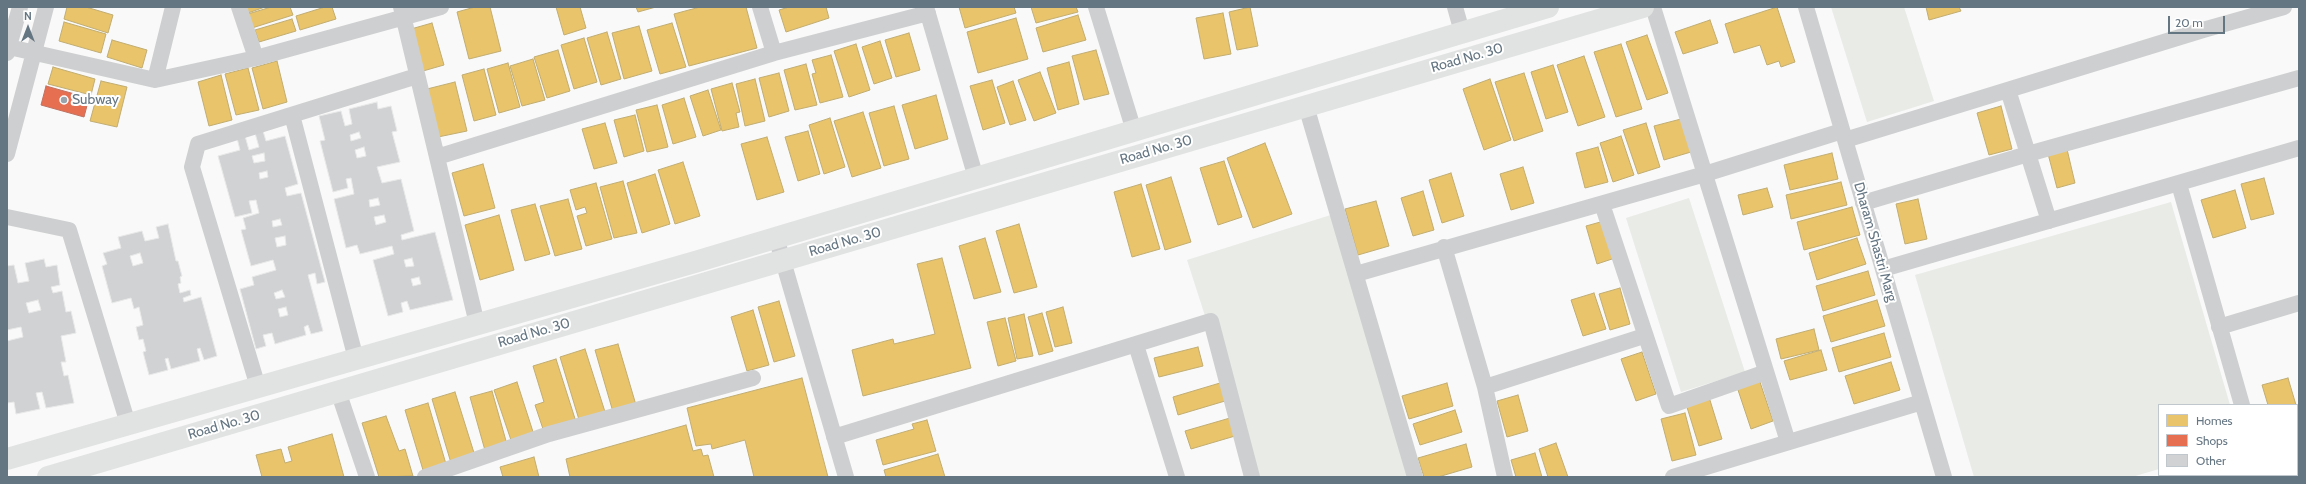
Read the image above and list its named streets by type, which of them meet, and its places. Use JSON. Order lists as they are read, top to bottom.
{
  "streets": {
    "street": ["Road No. 30", "Dharam Shastri Marg"]
  },
  "places": ["Subway"],
  "legend": ["Homes", "Shops", "Other"],
  "scale_bar": "20 m",
  "north": "top"
}
